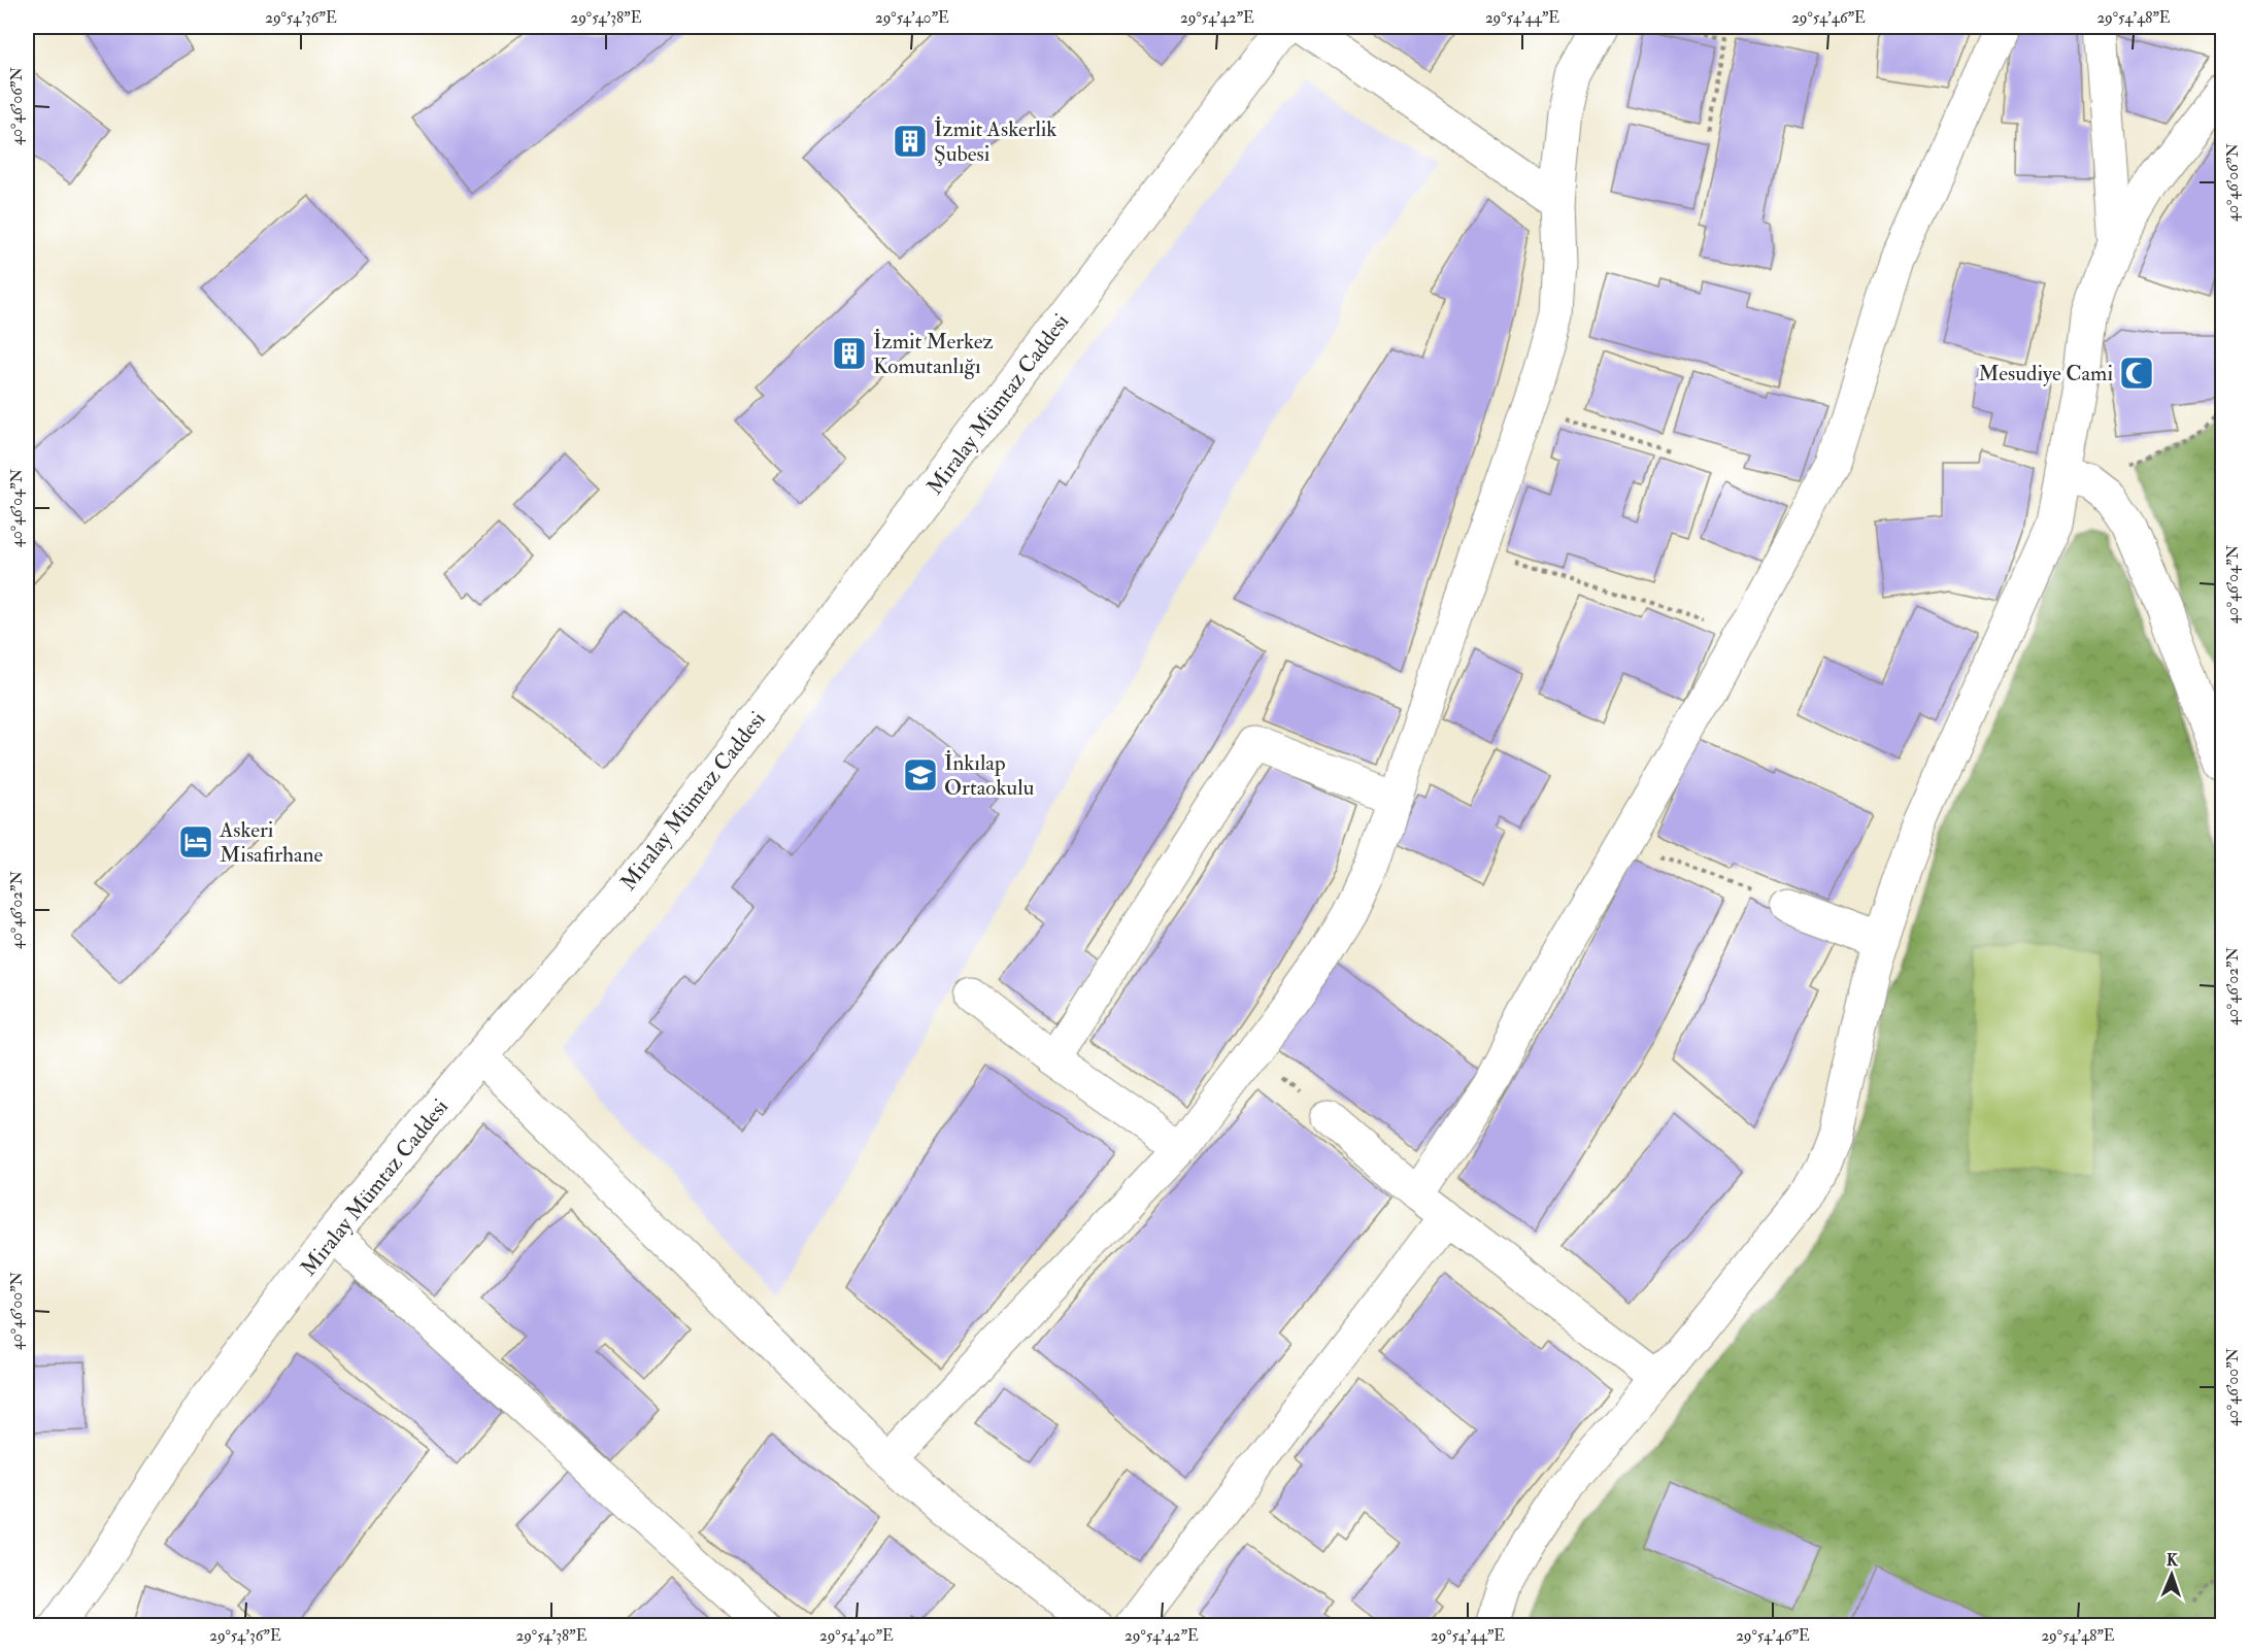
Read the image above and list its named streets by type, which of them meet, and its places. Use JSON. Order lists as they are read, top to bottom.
{
  "streets": {
    "main road": ["Miralay Mümtaz Caddesi"]
  },
  "places": {
    "building": ["İzmit Askerlik Şubesi", "İzmit Merkez Komutanlığı"],
    "mosque": ["Mesudiye Cami"],
    "school or university": ["İnkılap Ortaokulu"],
    "hotel": ["Askeri Misafirhane"]
  },
  "north": "top",
  "coordinates": [
    "29°54'36\"E",
    "29°54'38\"E",
    "29°54'40\"E",
    "29°54'42\"E",
    "29°54'44\"E",
    "29°54'46\"E",
    "29°54'48\"E",
    "40°46'06\"N",
    "40°46'04\"N",
    "40°46'02\"N",
    "40°46'00\"N"
  ]
}
